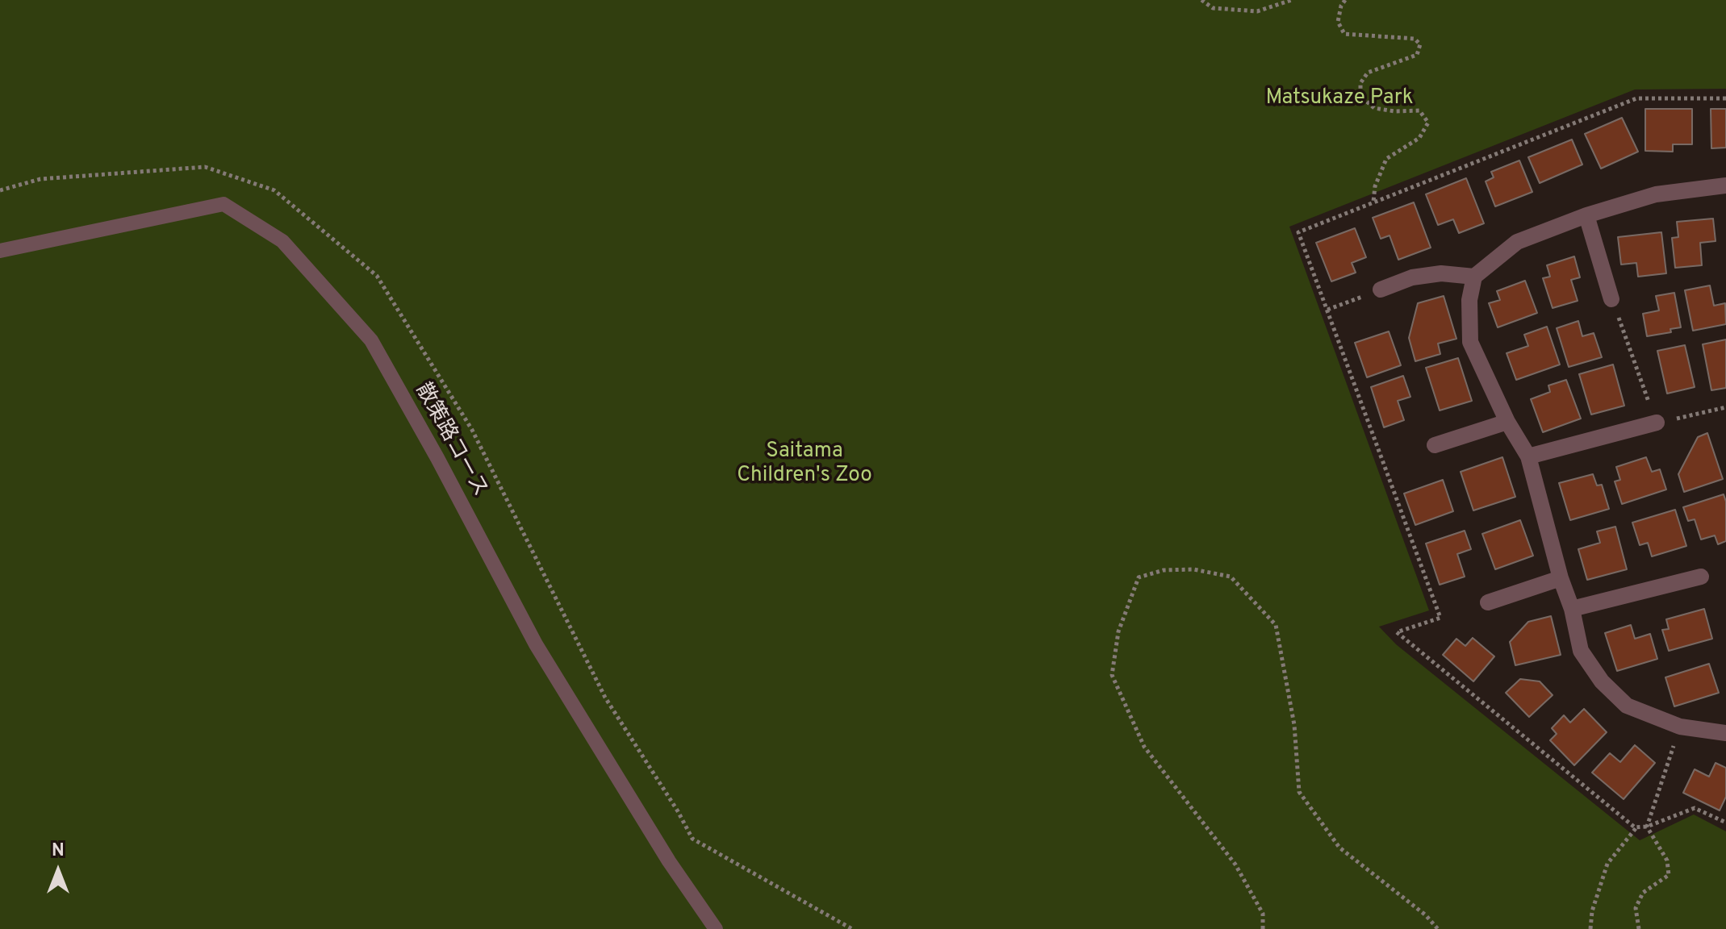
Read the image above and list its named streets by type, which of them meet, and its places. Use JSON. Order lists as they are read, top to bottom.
{
  "streets": {
    "lane": ["散策路コース"]
  },
  "parks": ["Matsukaze Park", "Saitama Children's Zoo"],
  "north": "top"
}
